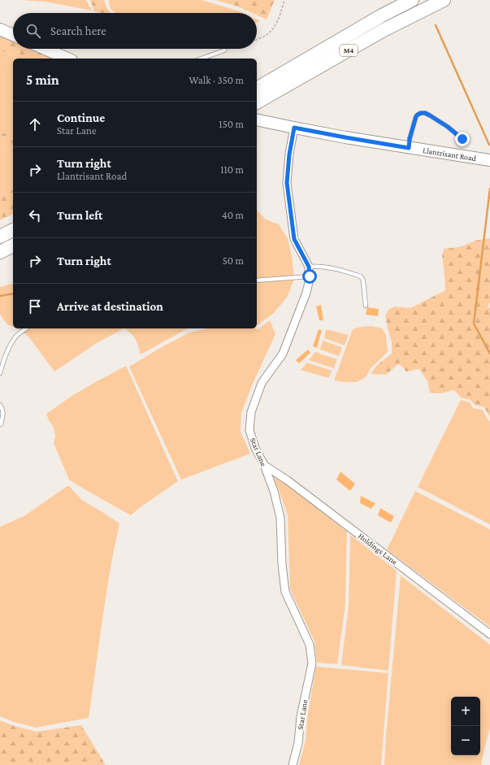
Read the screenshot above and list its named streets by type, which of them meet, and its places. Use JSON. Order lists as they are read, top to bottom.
{
  "streets": {
    "highway": ["M4"],
    "main road": ["Llantrisant Road"],
    "street": ["Star Lane", "Holdings Lane"]
  },
  "crossings": [
    ["Llantrisant Road", "Star Lane"],
    ["Star Lane", "Holdings Lane"]
  ],
  "page": {
    "search": "Search here",
    "heading": ["5 min", "Walk · 350 m"],
    "list": [
      ["Continue", "Star Lane", "150 m"],
      ["Turn right", "Llantrisant Road", "110 m"],
      ["Turn left", "40 m"],
      ["Turn right", "50 m"],
      "Arrive at destination"
    ],
    "map_buttons": ["+", "−"]
  }
}
